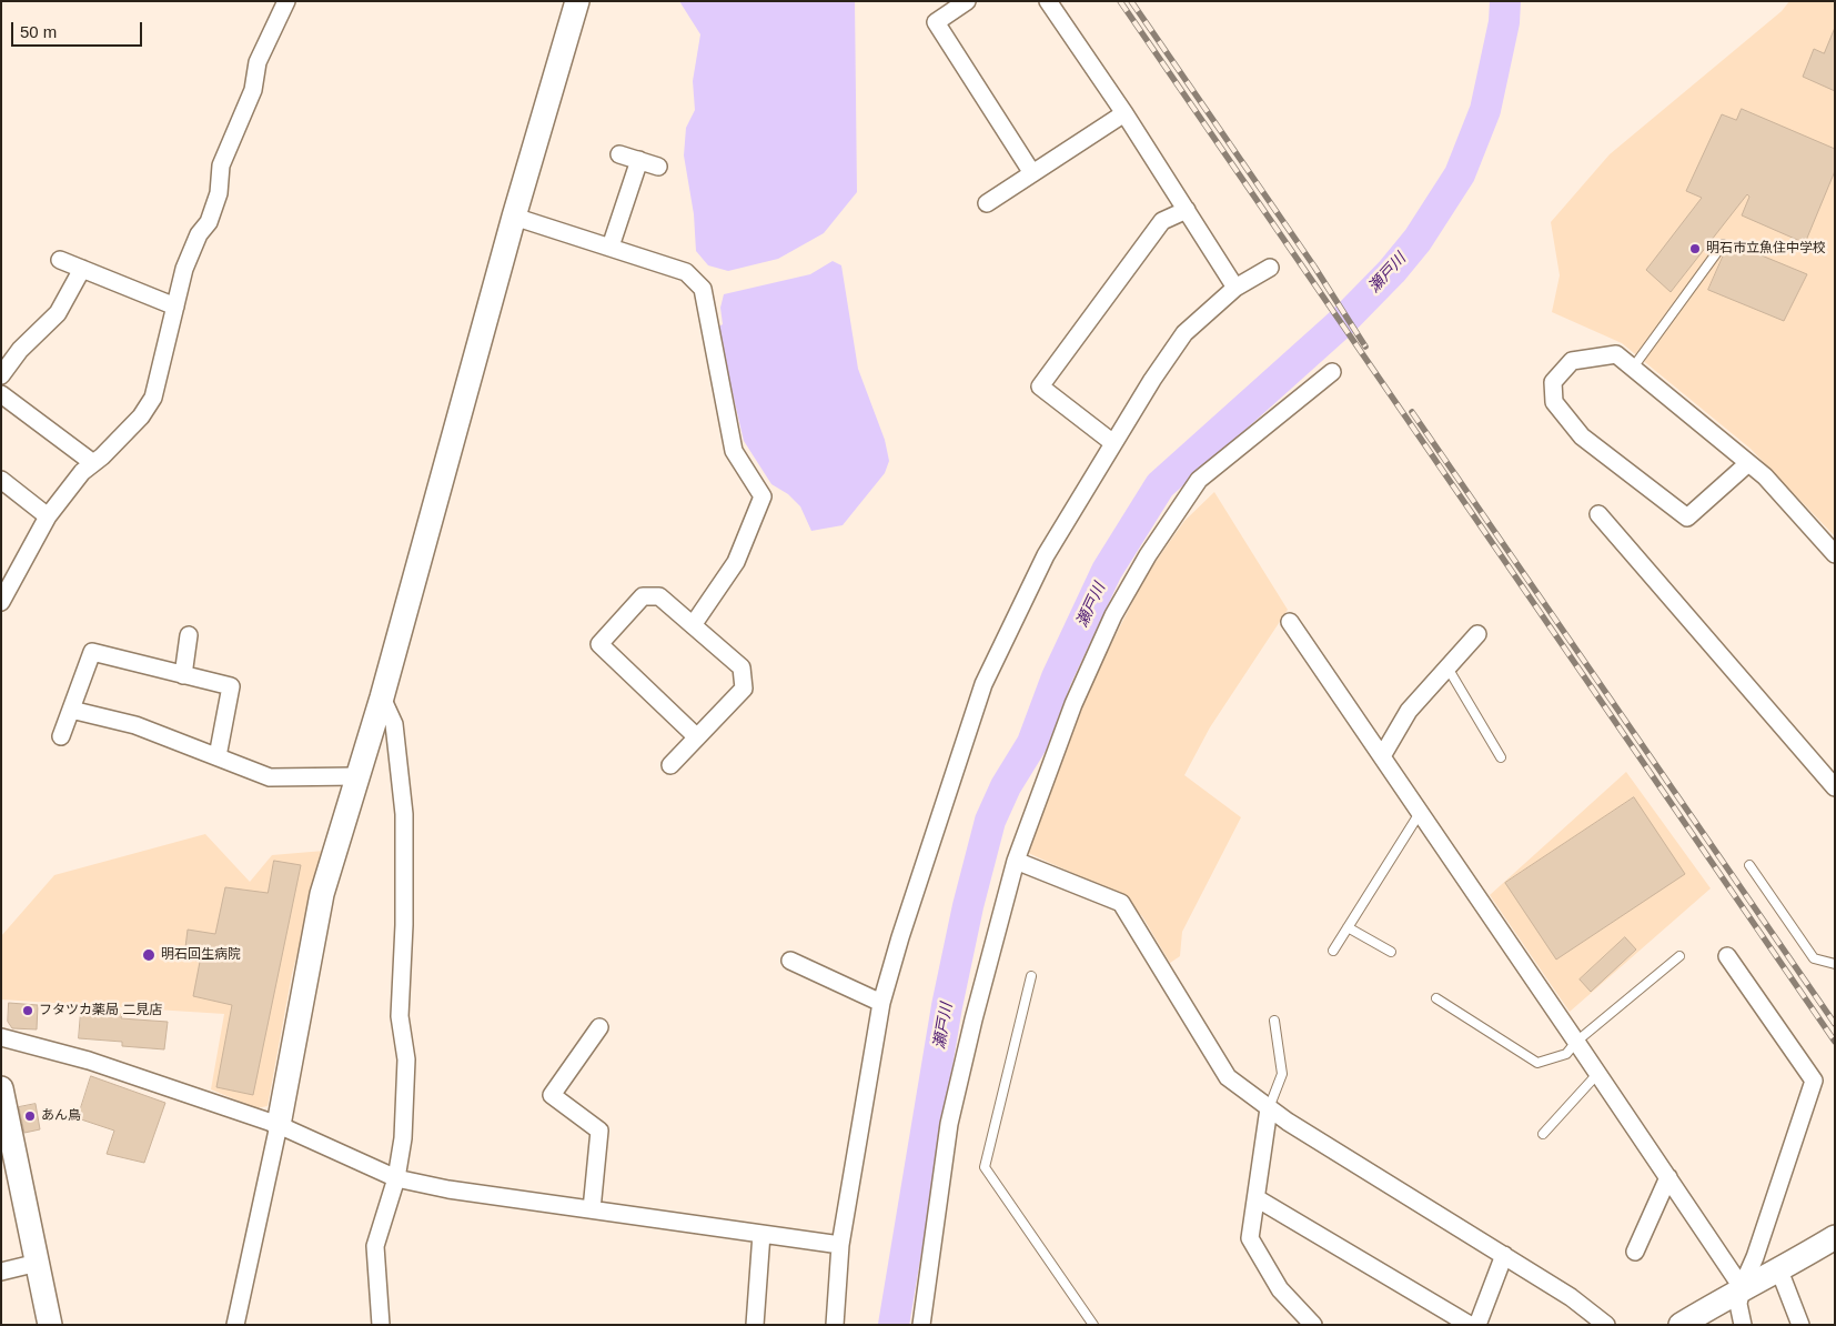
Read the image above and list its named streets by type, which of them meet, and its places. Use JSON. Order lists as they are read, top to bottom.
{
  "water": ["瀬戸川"],
  "places": [
    "明石市立魚住中学校",
    "明石回生病院",
    "フタツカ薬局 二見店",
    "あん鳥"
  ],
  "scale_bar": "50 m"
}
